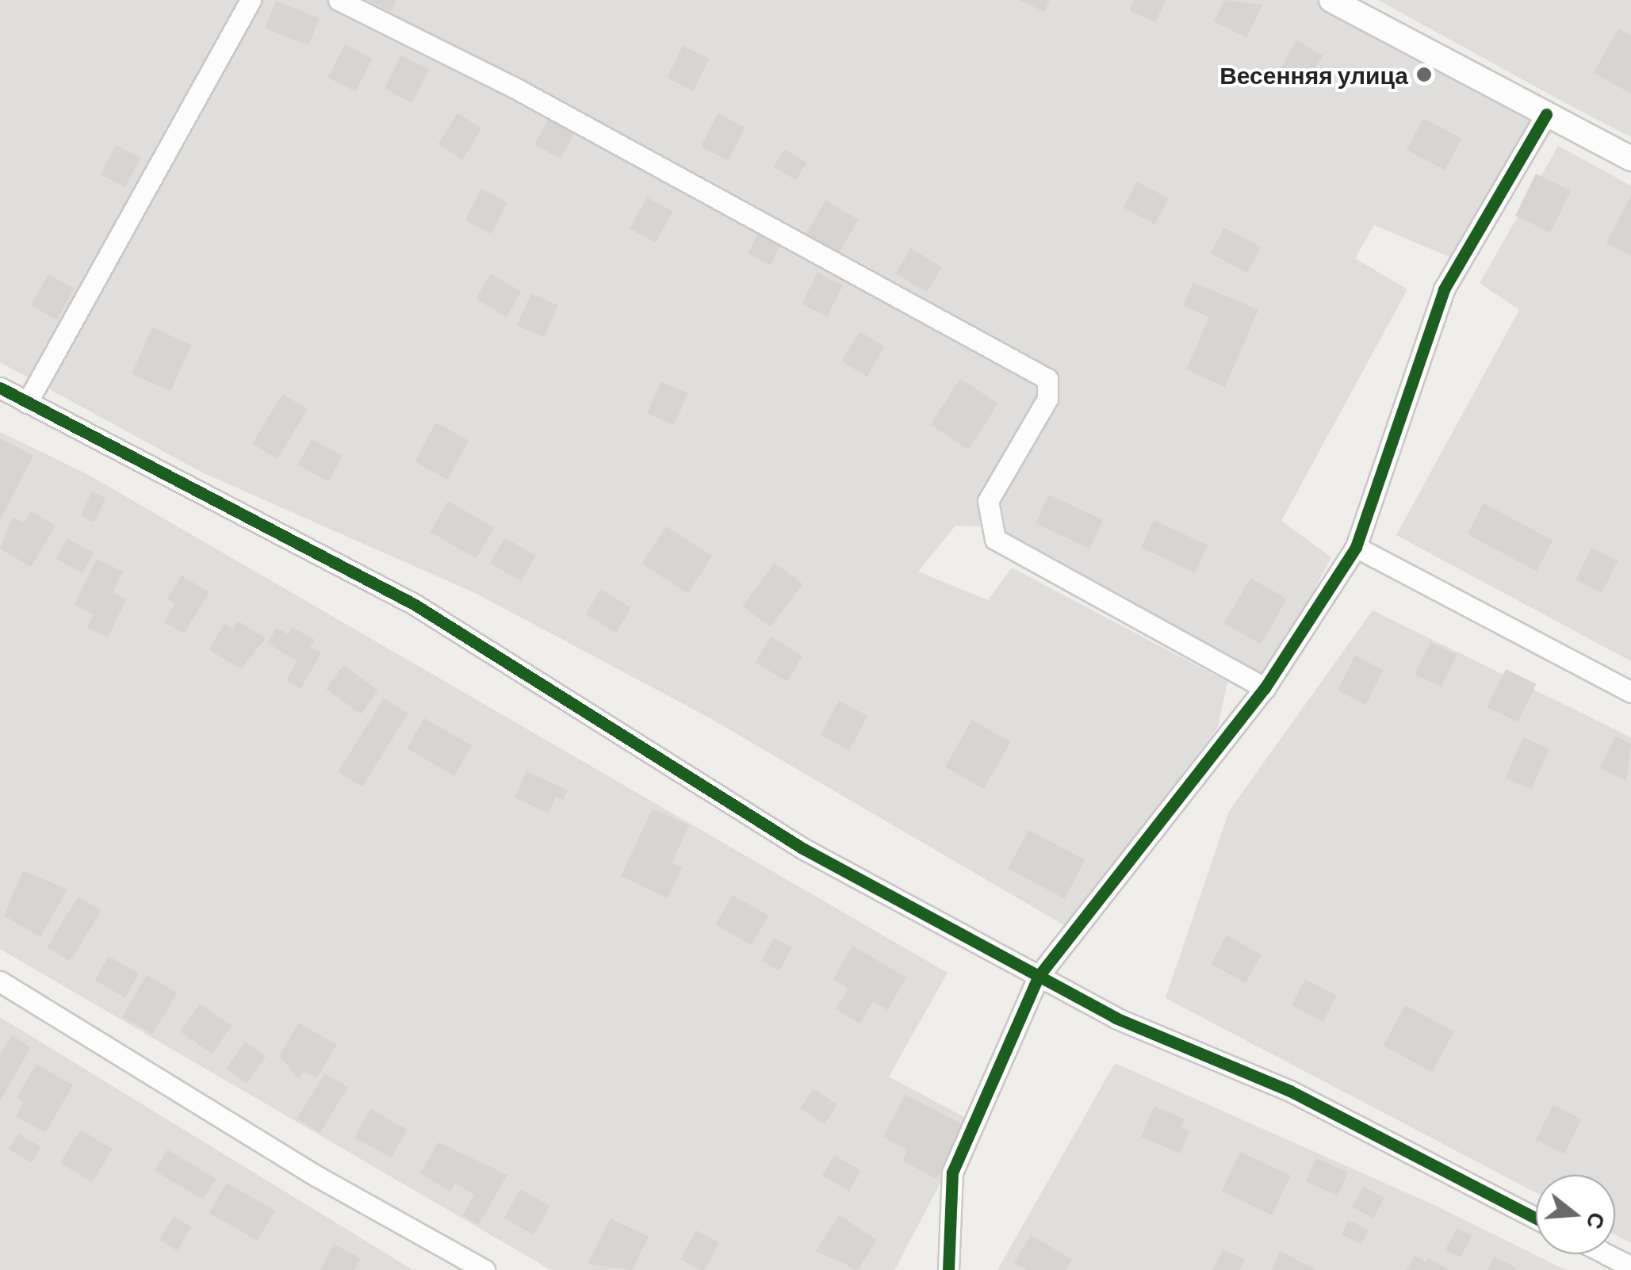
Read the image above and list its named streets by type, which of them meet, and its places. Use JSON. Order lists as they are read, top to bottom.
{
  "places": ["Весенняя улица"],
  "north": "right"
}
